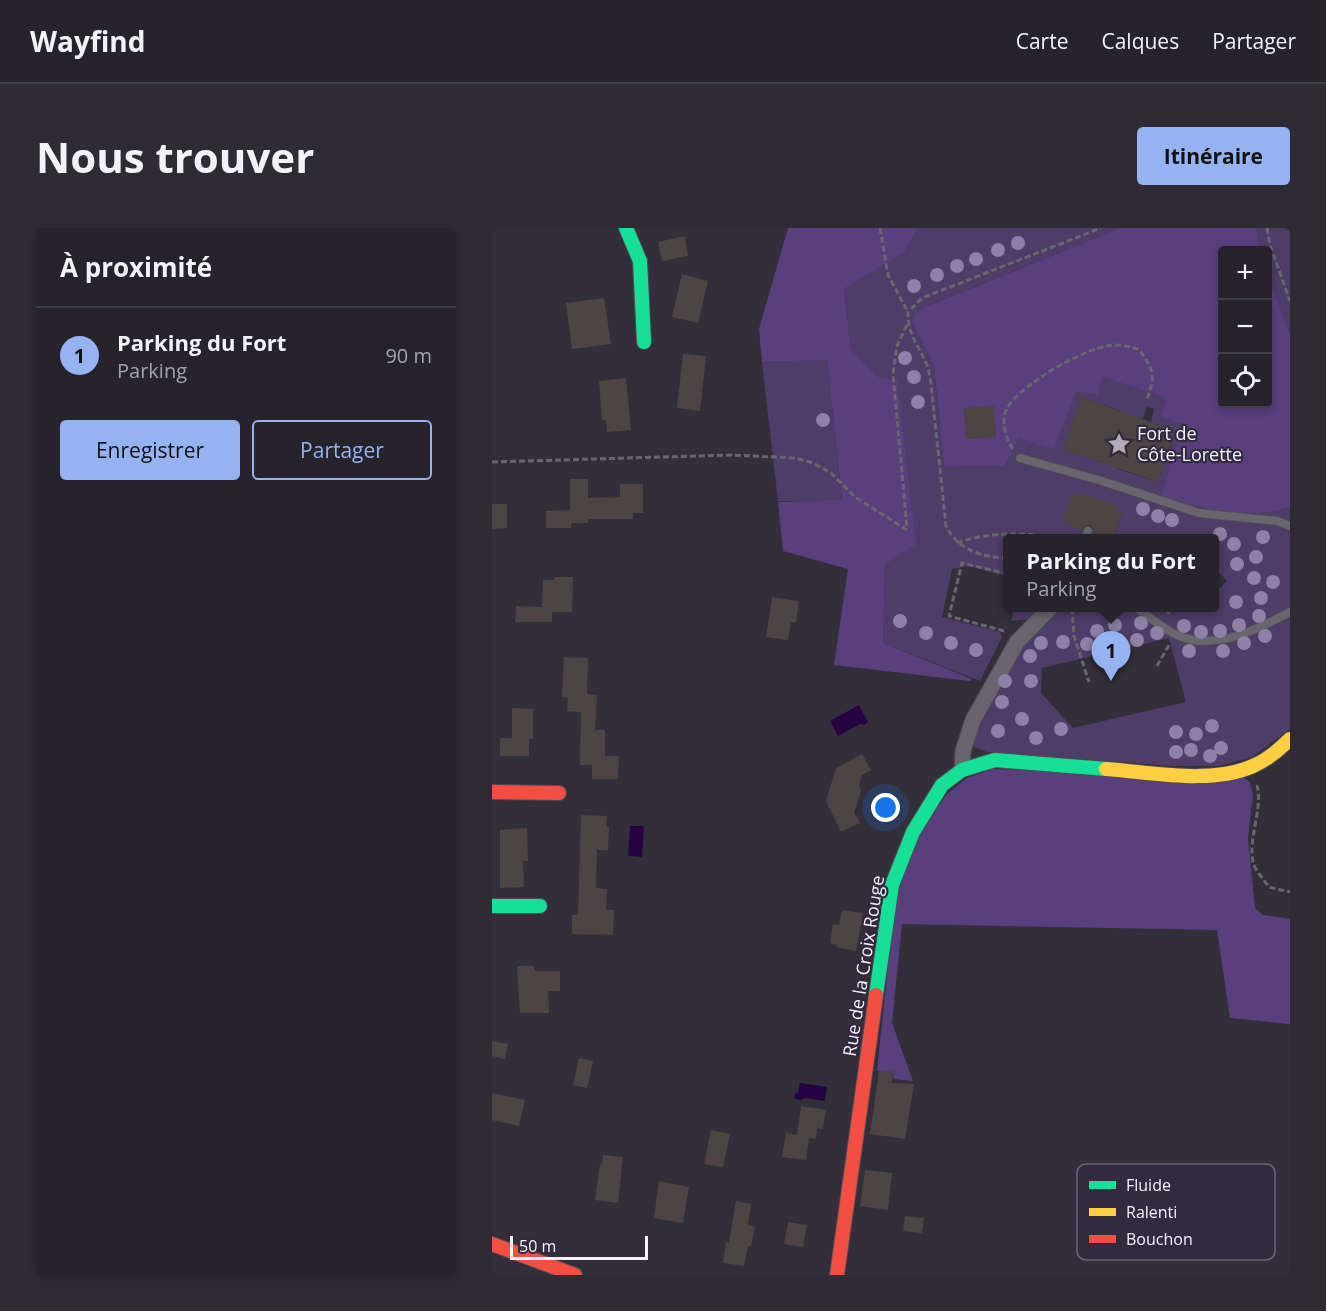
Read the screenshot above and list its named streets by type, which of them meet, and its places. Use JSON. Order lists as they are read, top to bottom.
{
  "streets": {
    "street": ["Rue de la Croix Rouge"]
  },
  "places": {
    "place": ["Fort de Côte-Lorette"]
  },
  "legend": ["Fluide", "Ralenti", "Bouchon"],
  "scale_bar": "50 m",
  "page": {
    "header": "Wayfind",
    "nav": ["Carte", "Calques", "Partager"],
    "buttons": [
      "Itinéraire",
      ["Enregistrer", "Partager"]
    ],
    "title": "Nous trouver",
    "heading": "À proximité",
    "map_buttons": ["+", "−"],
    "list": [
      {
        "mark": "1",
        "name": "Parking du Fort",
        "note": "Parking",
        "value": "90 m"
      }
    ],
    "popup": ["Parking du Fort", "Parking"],
    "pins": "1",
    "scale": "50 m"
  }
}
